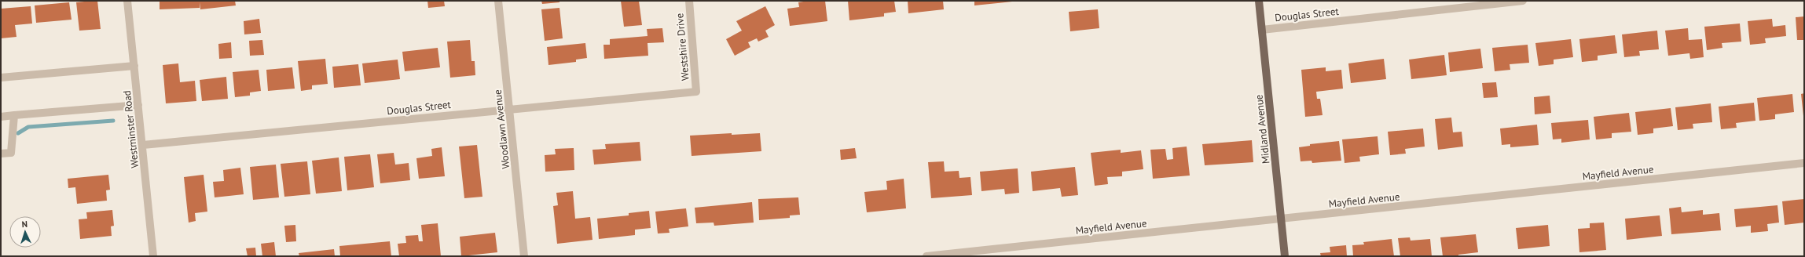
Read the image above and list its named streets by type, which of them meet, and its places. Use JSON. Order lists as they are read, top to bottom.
{
  "streets": {
    "main road": ["Midland Avenue"],
    "street": [
      "Douglas Street",
      "Westshire Drive",
      "Westminster Road",
      "Woodlawn Avenue",
      "Mayfield Avenue"
    ]
  },
  "crossings": [
    ["Douglas Street", "Westshire Drive"],
    ["Douglas Street", "Westminster Road"],
    ["Douglas Street", "Woodlawn Avenue"],
    ["Douglas Street", "Midland Avenue"],
    ["Midland Avenue", "Mayfield Avenue"]
  ],
  "north": "top"
}
